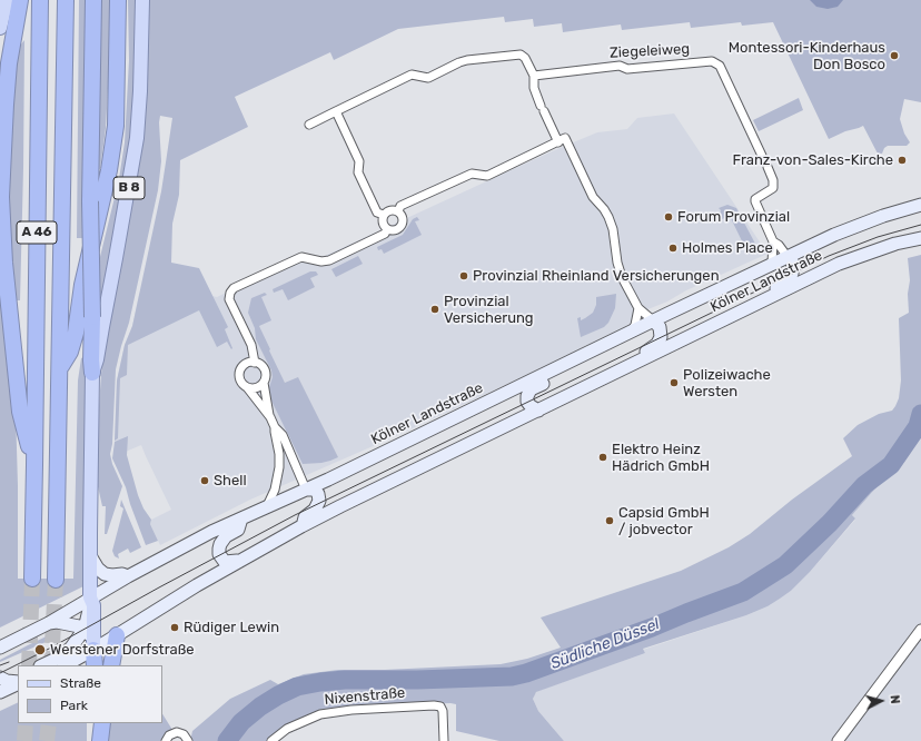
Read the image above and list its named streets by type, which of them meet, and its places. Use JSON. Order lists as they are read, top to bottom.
{
  "streets": {
    "highway": ["A 46"],
    "main road": ["B 8", "Kölner Landstraße"],
    "street": ["Ziegeleiweg", "Nixenstraße"]
  },
  "crossings": [
    ["B 8", "Kölner Landstraße"]
  ],
  "water": ["Südliche Düssel"],
  "places": [
    "Montessori-Kinderhaus Don Bosco",
    "Franz-von-Sales-Kirche",
    "Forum Provinzial",
    "Holmes Place",
    "Provinzial Rheinland Versicherungen",
    "Provinzial Versicherung",
    "Polizeiwache Wersten",
    "Elektro Heinz Hädrich GmbH",
    "Shell",
    "Capsid GmbH / jobvector",
    "Rüdiger Lewin",
    "Werstener Dorfstraße"
  ],
  "legend": ["Straße", "Park"],
  "north": "right"
}
